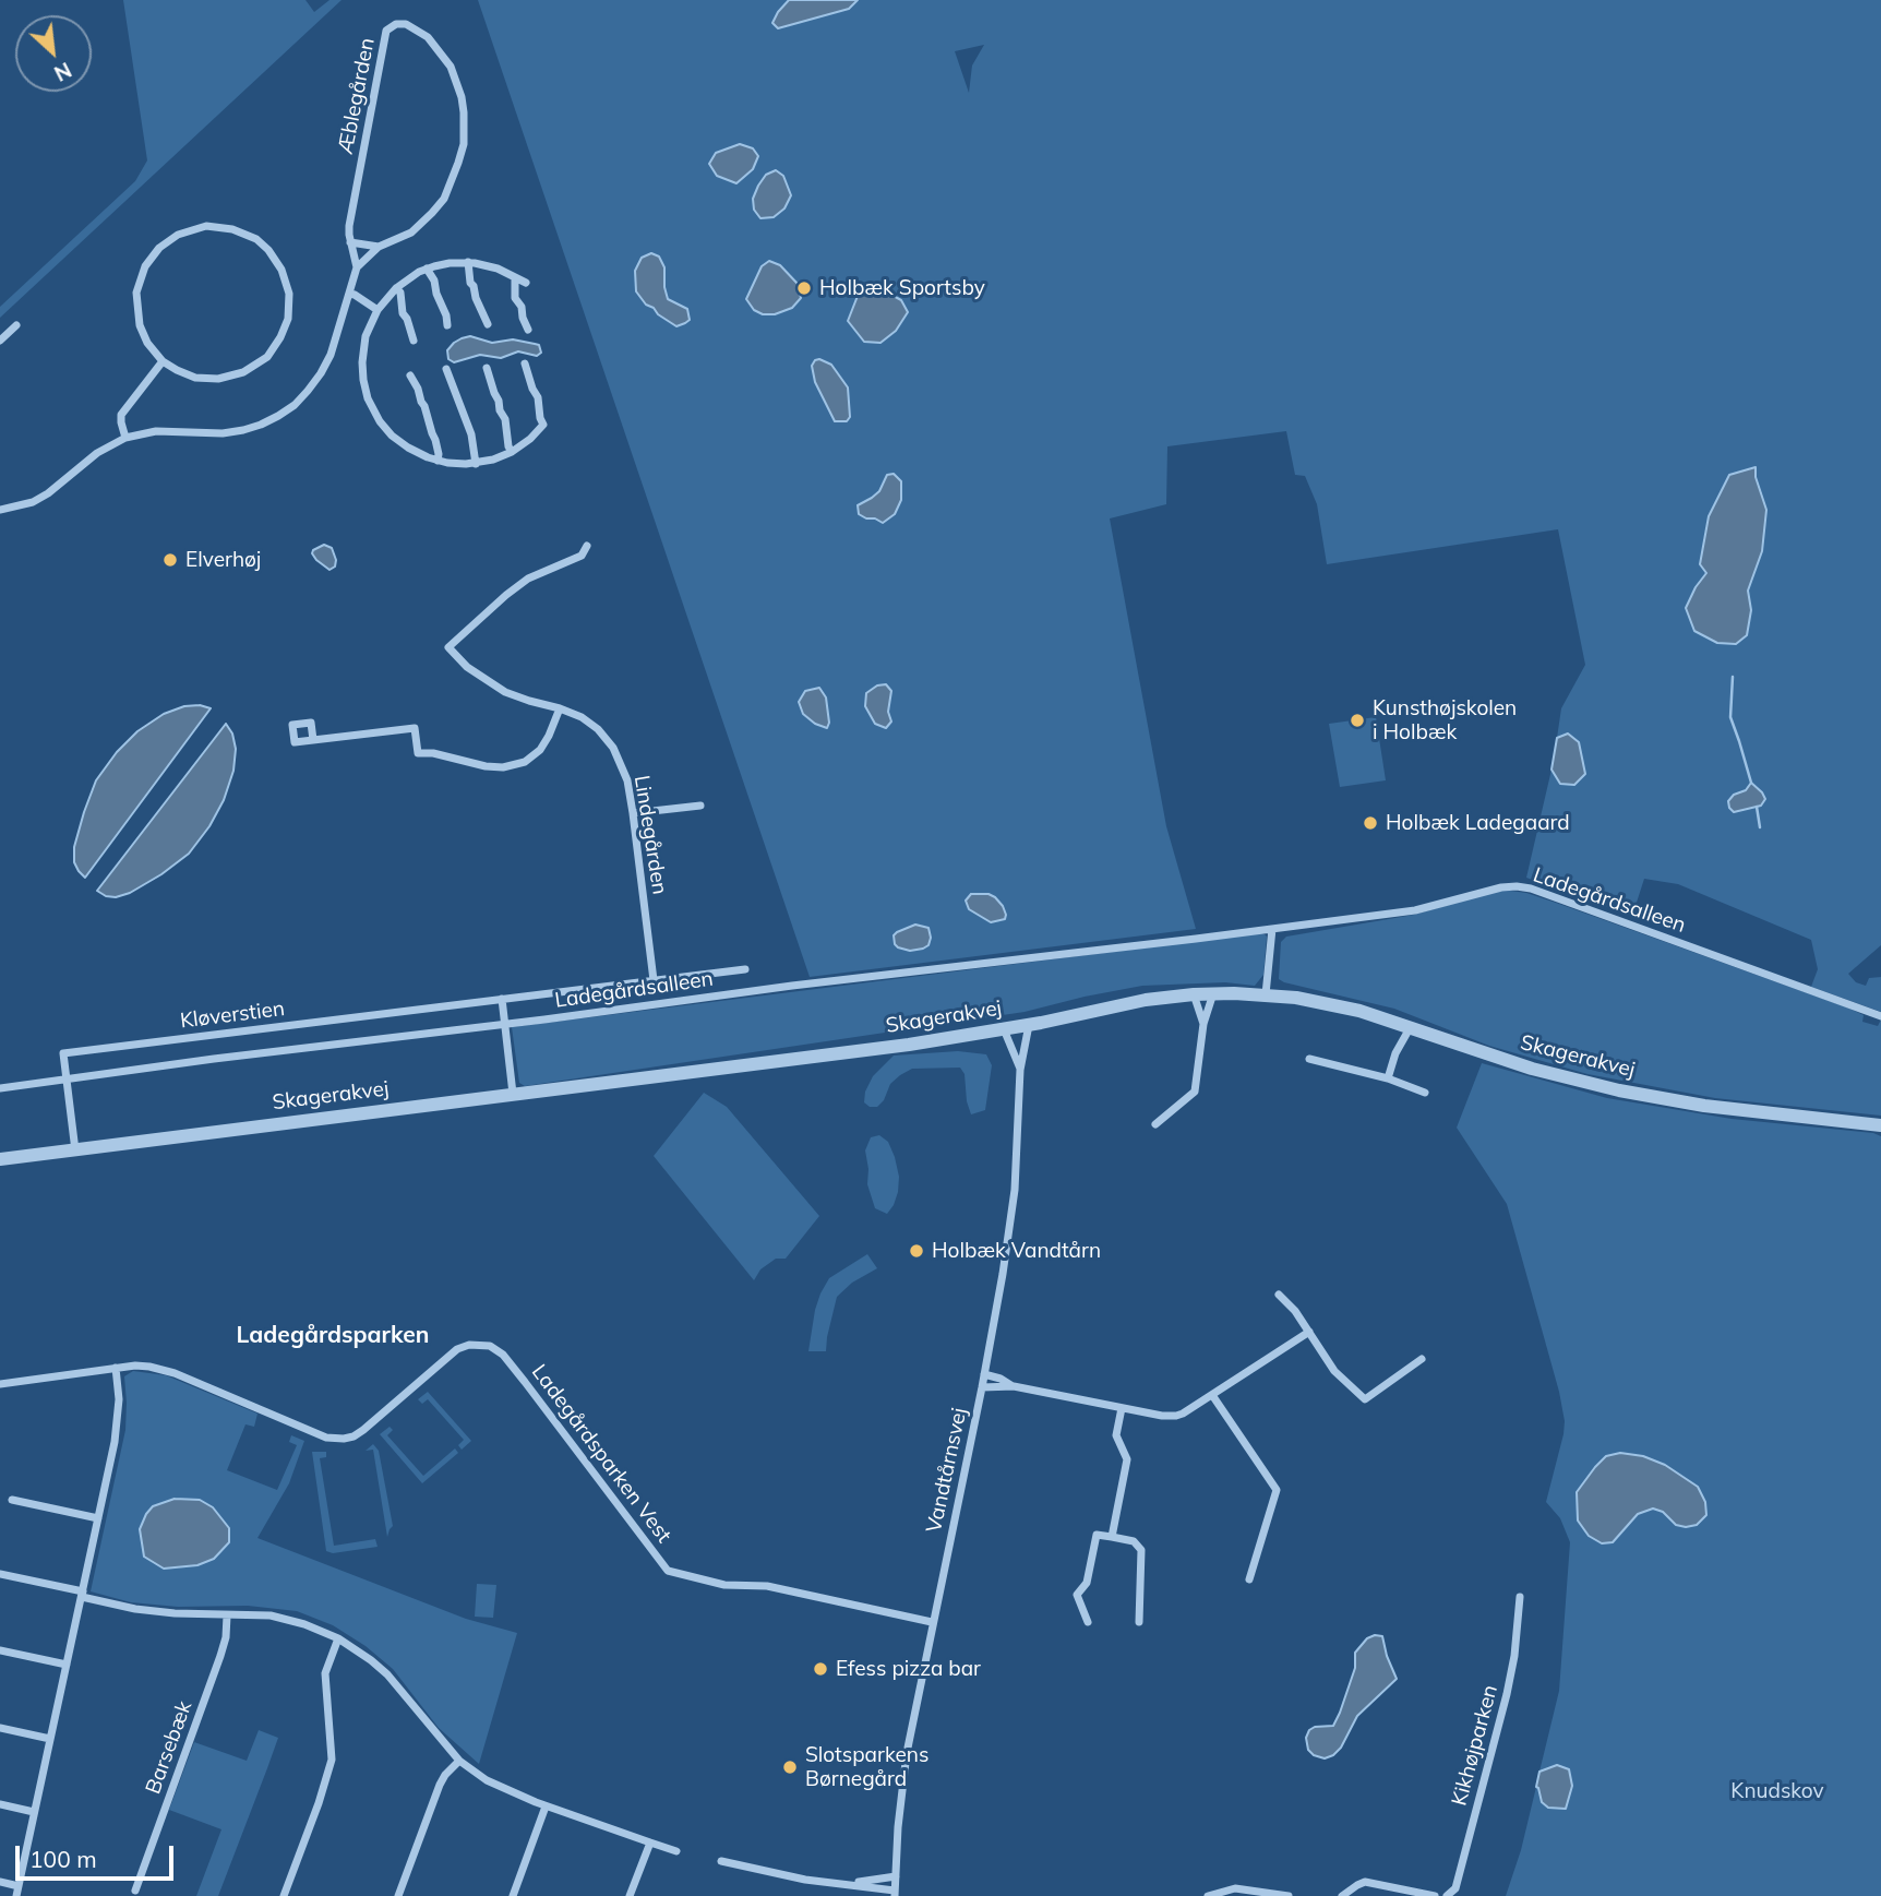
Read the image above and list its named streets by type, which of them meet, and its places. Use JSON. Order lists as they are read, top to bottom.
{
  "streets": {
    "street": [
      "Æblegården",
      "Lindegården",
      "Ladegårdsalleen",
      "Kløverstien",
      "Skagerakvej",
      "Ladegårdsparken Vest",
      "Vandtårnsvej",
      "Kikhøjparken",
      "Barsebæk"
    ]
  },
  "crossings": [
    ["Lindegården", "Kløverstien"],
    ["Ladegårdsalleen", "Kløverstien"],
    ["Kløverstien", "Skagerakvej"],
    ["Skagerakvej", "Vandtårnsvej"],
    ["Ladegårdsparken Vest", "Vandtårnsvej"]
  ],
  "districts": ["Ladegårdsparken"],
  "parks": ["Knudskov"],
  "places": [
    "Holbæk Sportsby",
    "Elverhøj",
    "Kunsthøjskolen i Holbæk",
    "Holbæk Ladegaard",
    "Holbæk Vandtårn",
    "Efess pizza bar",
    "Slotsparkens Børnegård"
  ],
  "scale_bar": "100 m",
  "north": "bottom right"
}
